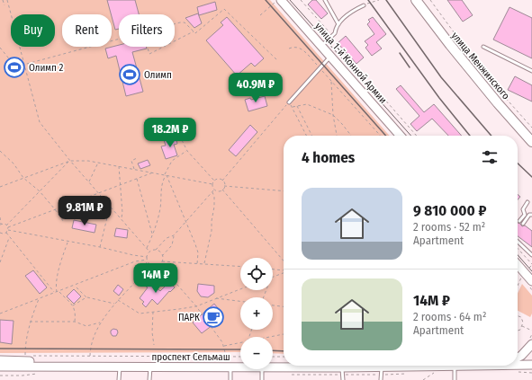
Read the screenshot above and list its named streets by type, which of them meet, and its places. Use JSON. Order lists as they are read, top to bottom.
{
  "streets": {
    "main road": ["улица 1-й Конной Армии", "улица Менжинского", "проспект Сельмаш"]
  },
  "places": {
    "sports": ["Олимп 2", "Олимп"],
    "cafe": ["ПАРК"]
  },
  "page": {
    "chip": ["Buy", "Rent", "Filters"],
    "price": [
      "40.9M ₽",
      "18.2M ₽",
      "9.81M ₽",
      "14M ₽"
    ],
    "heading": "4 homes",
    "list": [
      {
        "name": "9 810 000 ₽",
        "note": "2 rooms · 52 m² · Apartment"
      },
      {
        "name": "14M ₽",
        "note": "2 rooms · 64 m² · Apartment"
      }
    ],
    "map_buttons": ["+", "−"]
  }
}
